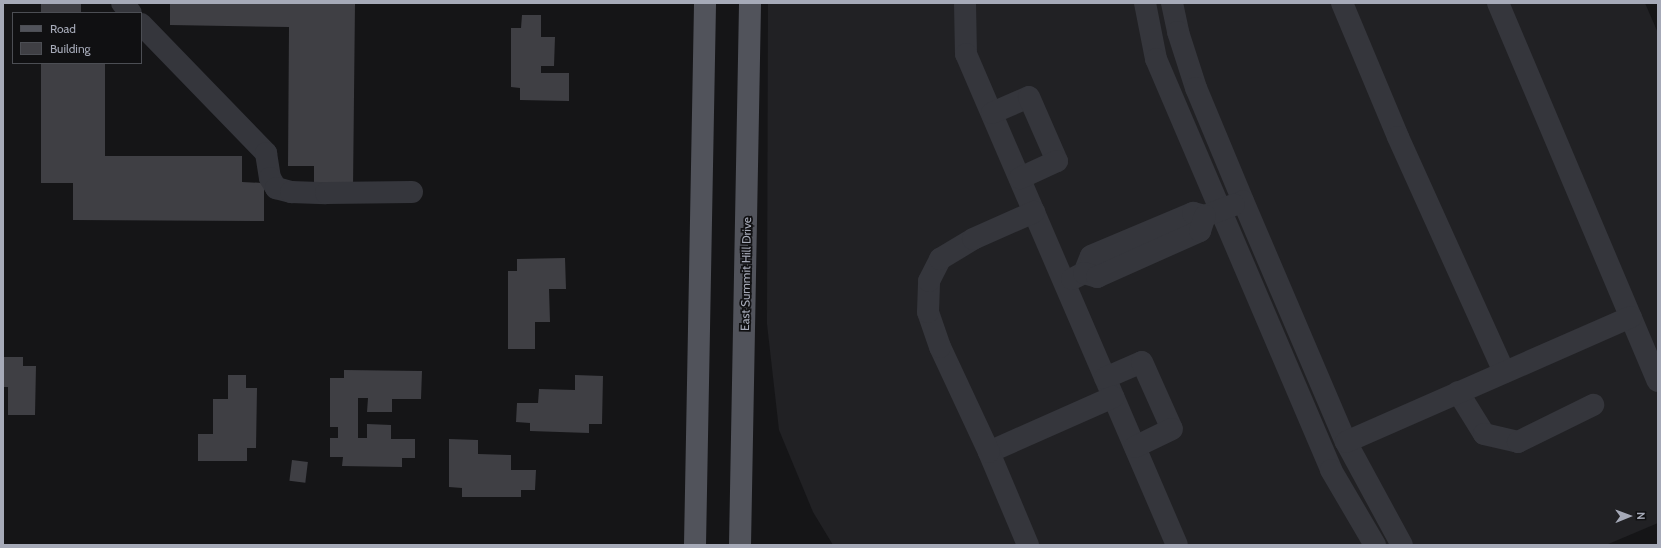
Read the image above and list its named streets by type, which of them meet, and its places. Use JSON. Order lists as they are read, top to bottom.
{
  "streets": {
    "main road": ["East Summit Hill Drive"]
  },
  "legend": ["Road", "Building"],
  "north": "right"
}
